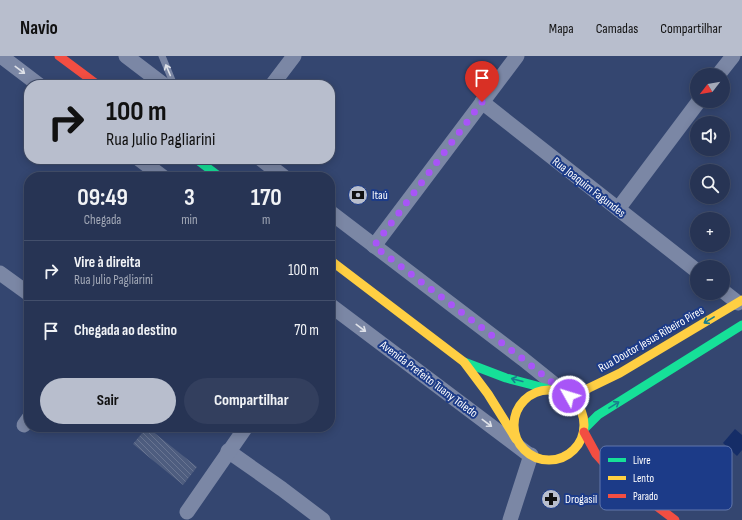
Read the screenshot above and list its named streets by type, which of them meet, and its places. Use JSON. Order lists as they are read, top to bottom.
{
  "streets": {
    "main road": ["Rua Doutor Jesus Ribeiro Pires", "Avenida Prefeito Tuany Toledo"],
    "street": ["Rua Joaquim Fagundes"]
  },
  "crossings": [
    ["Rua Doutor Jesus Ribeiro Pires", "Avenida Prefeito Tuany Toledo"]
  ],
  "places": {
    "bank": ["Itaú"],
    "pharmacy": ["Drogasil"]
  },
  "legend": ["Livre", "Lento", "Parado"],
  "north": "bottom left",
  "page": {
    "header": "Navio",
    "nav": ["Mapa", "Camadas", "Compartilhar"],
    "map_buttons": ["+", "−"],
    "turn": ["100 m", "Rua Julio Pagliarini"],
    "eta": [
      "09:49",
      "Chegada",
      "3",
      "min",
      "170",
      "m"
    ],
    "list": [
      {
        "name": "Vire à direita",
        "note": "Rua Julio Pagliarini",
        "value": "100 m"
      },
      {
        "name": "Chegada ao destino",
        "value": "70 m"
      }
    ],
    "buttons": ["Sair", "Compartilhar"]
  }
}
